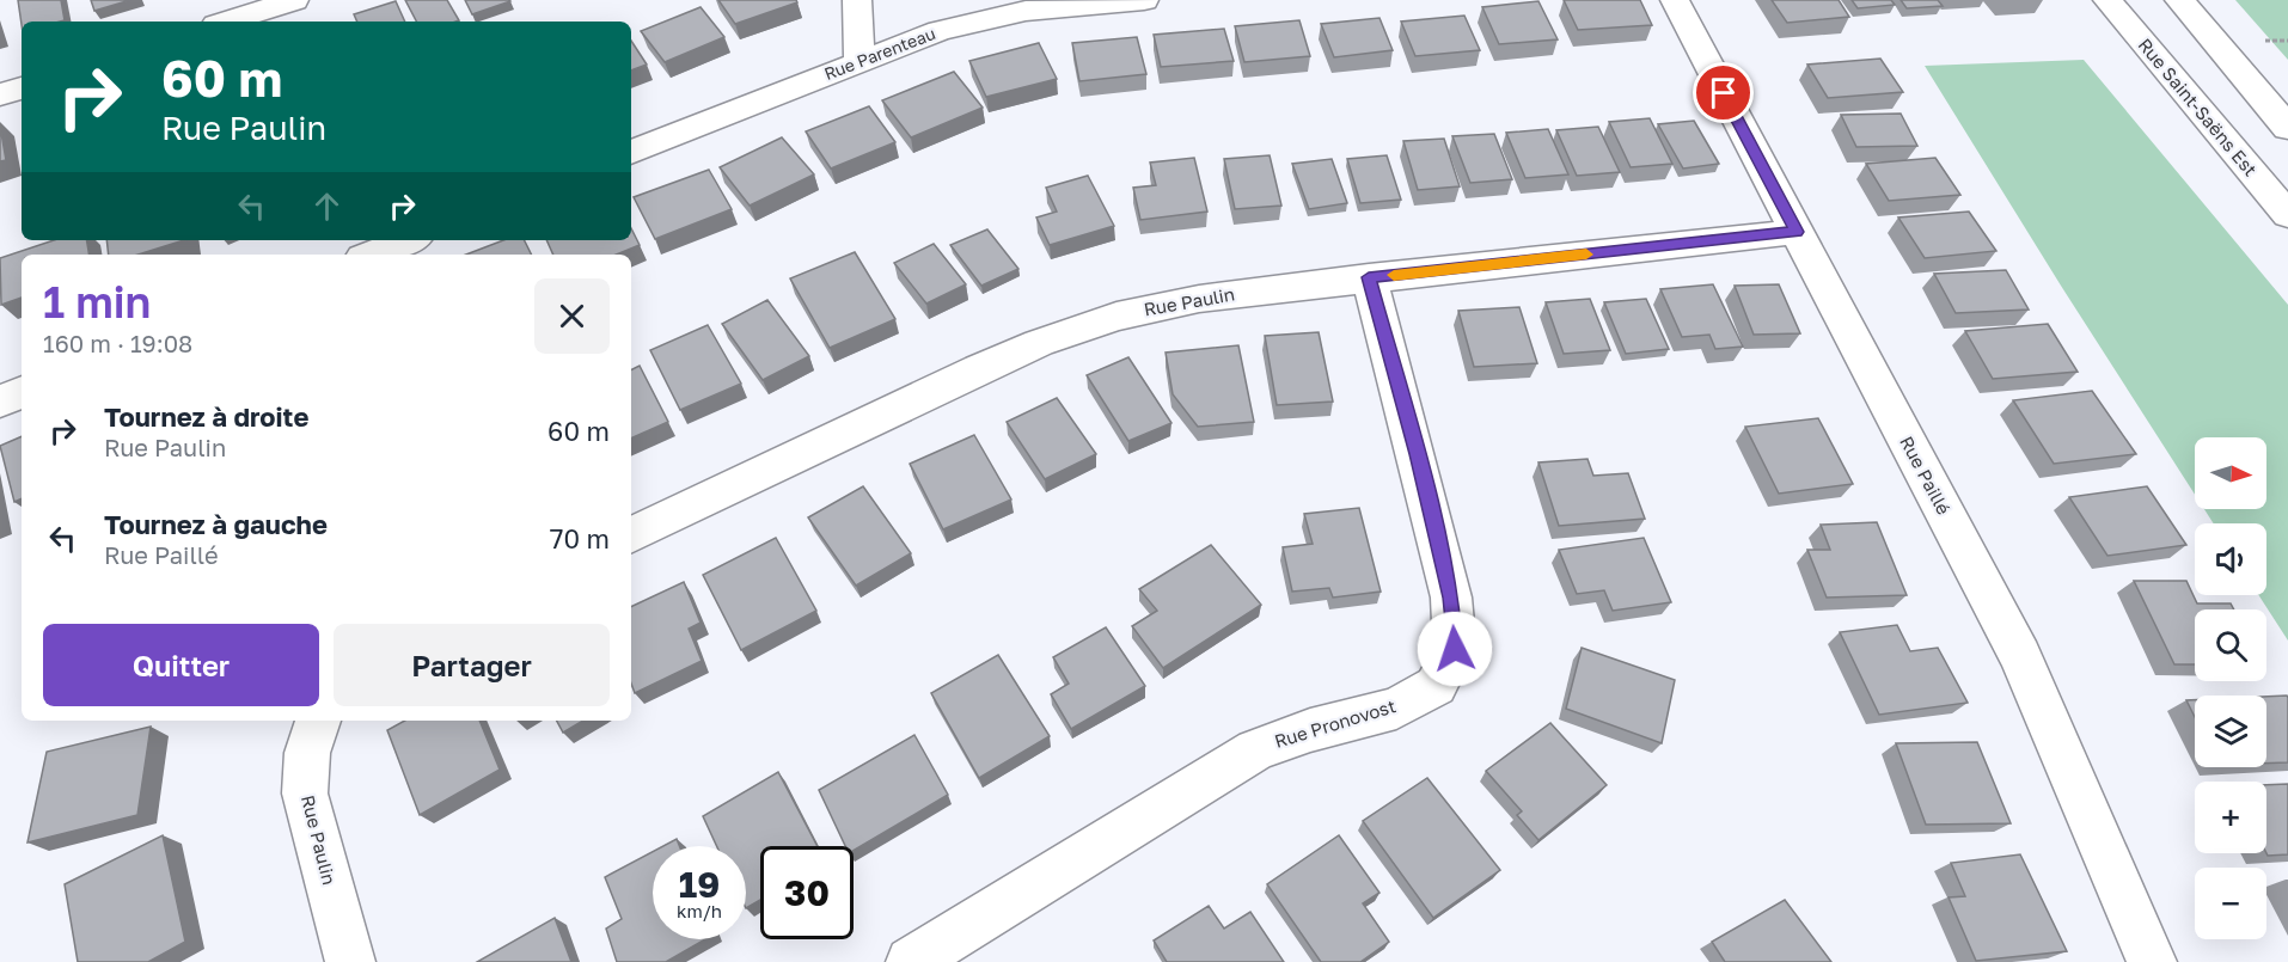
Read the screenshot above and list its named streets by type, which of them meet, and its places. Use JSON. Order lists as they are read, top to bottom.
{
  "streets": {
    "street": [
      "Rue Parenteau",
      "Rue Saint-Saëns Est",
      "Rue Paulin",
      "Rue Paillé",
      "Rue Pronovost"
    ]
  },
  "crossings": [
    ["Rue Paulin", "Rue Paillé"],
    ["Rue Paulin", "Rue Pronovost"]
  ],
  "north": "right",
  "page": {
    "turn": ["60 m", "Rue Paulin"],
    "heading": ["1 min", "160 m · 19:08"],
    "list": [
      {
        "name": "Tournez à droite",
        "note": "Rue Paulin",
        "value": "60 m"
      },
      {
        "name": "Tournez à gauche",
        "note": "Rue Paillé",
        "value": "70 m"
      }
    ],
    "map_buttons": ["+", "−"],
    "buttons": ["Quitter", "Partager"],
    "speed": "19 km/h",
    "limit": "30"
  }
}
